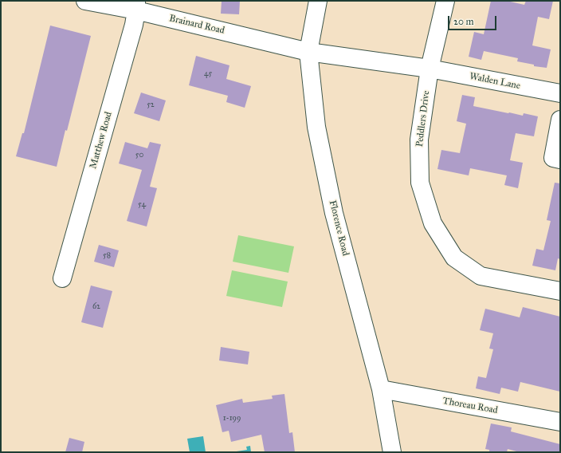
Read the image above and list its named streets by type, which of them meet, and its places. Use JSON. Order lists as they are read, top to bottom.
{
  "streets": {
    "street": [
      "Brainard Road",
      "Walden Lane",
      "Peddlers Drive",
      "Matthew Road",
      "Florence Road",
      "Thoreau Road"
    ]
  },
  "crossings": [
    ["Brainard Road", "Matthew Road"],
    ["Brainard Road", "Florence Road"],
    ["Walden Lane", "Peddlers Drive"],
    ["Florence Road", "Thoreau Road"]
  ],
  "house_numbers": [
    "45",
    "52",
    "50",
    "54",
    "58",
    "62",
    "1-199"
  ],
  "scale_bar": "20 m"
}
